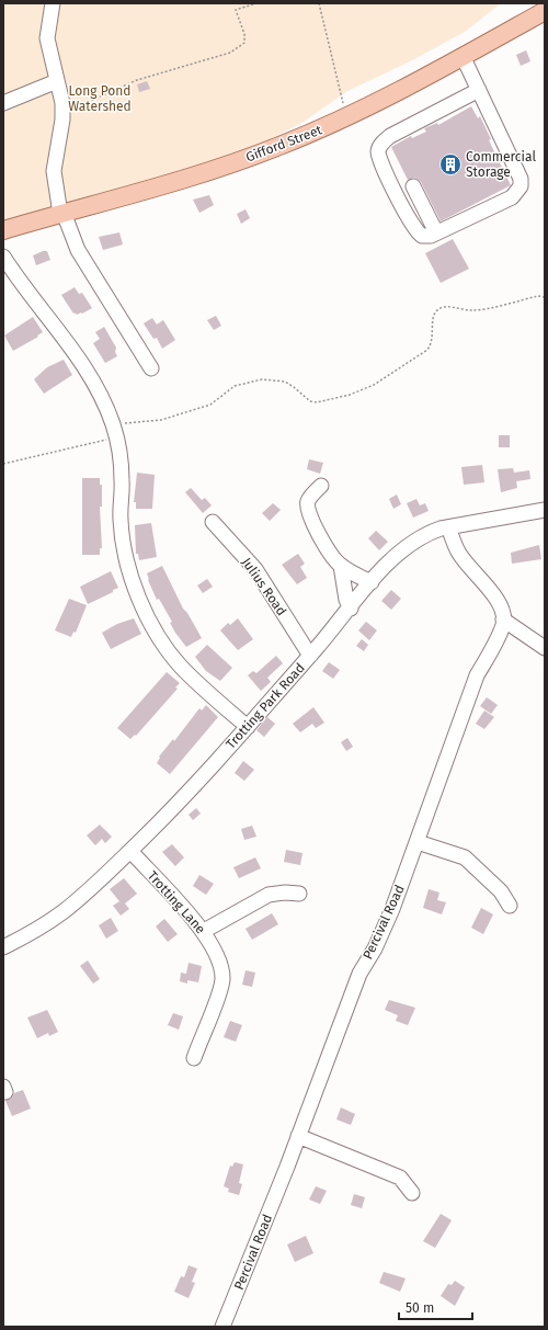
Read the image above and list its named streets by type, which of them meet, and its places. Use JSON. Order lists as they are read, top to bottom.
{
  "streets": {
    "main road": ["Gifford Street"],
    "street": [
      "Julius Road",
      "Trotting Park Road",
      "Trotting Lane",
      "Percival Road"
    ]
  },
  "crossings": [
    ["Julius Road", "Trotting Park Road"],
    ["Trotting Park Road", "Trotting Lane"]
  ],
  "parks": ["Long Pond Watershed"],
  "places": {
    "building": ["Commercial Storage"]
  },
  "scale_bar": "50 m"
}
